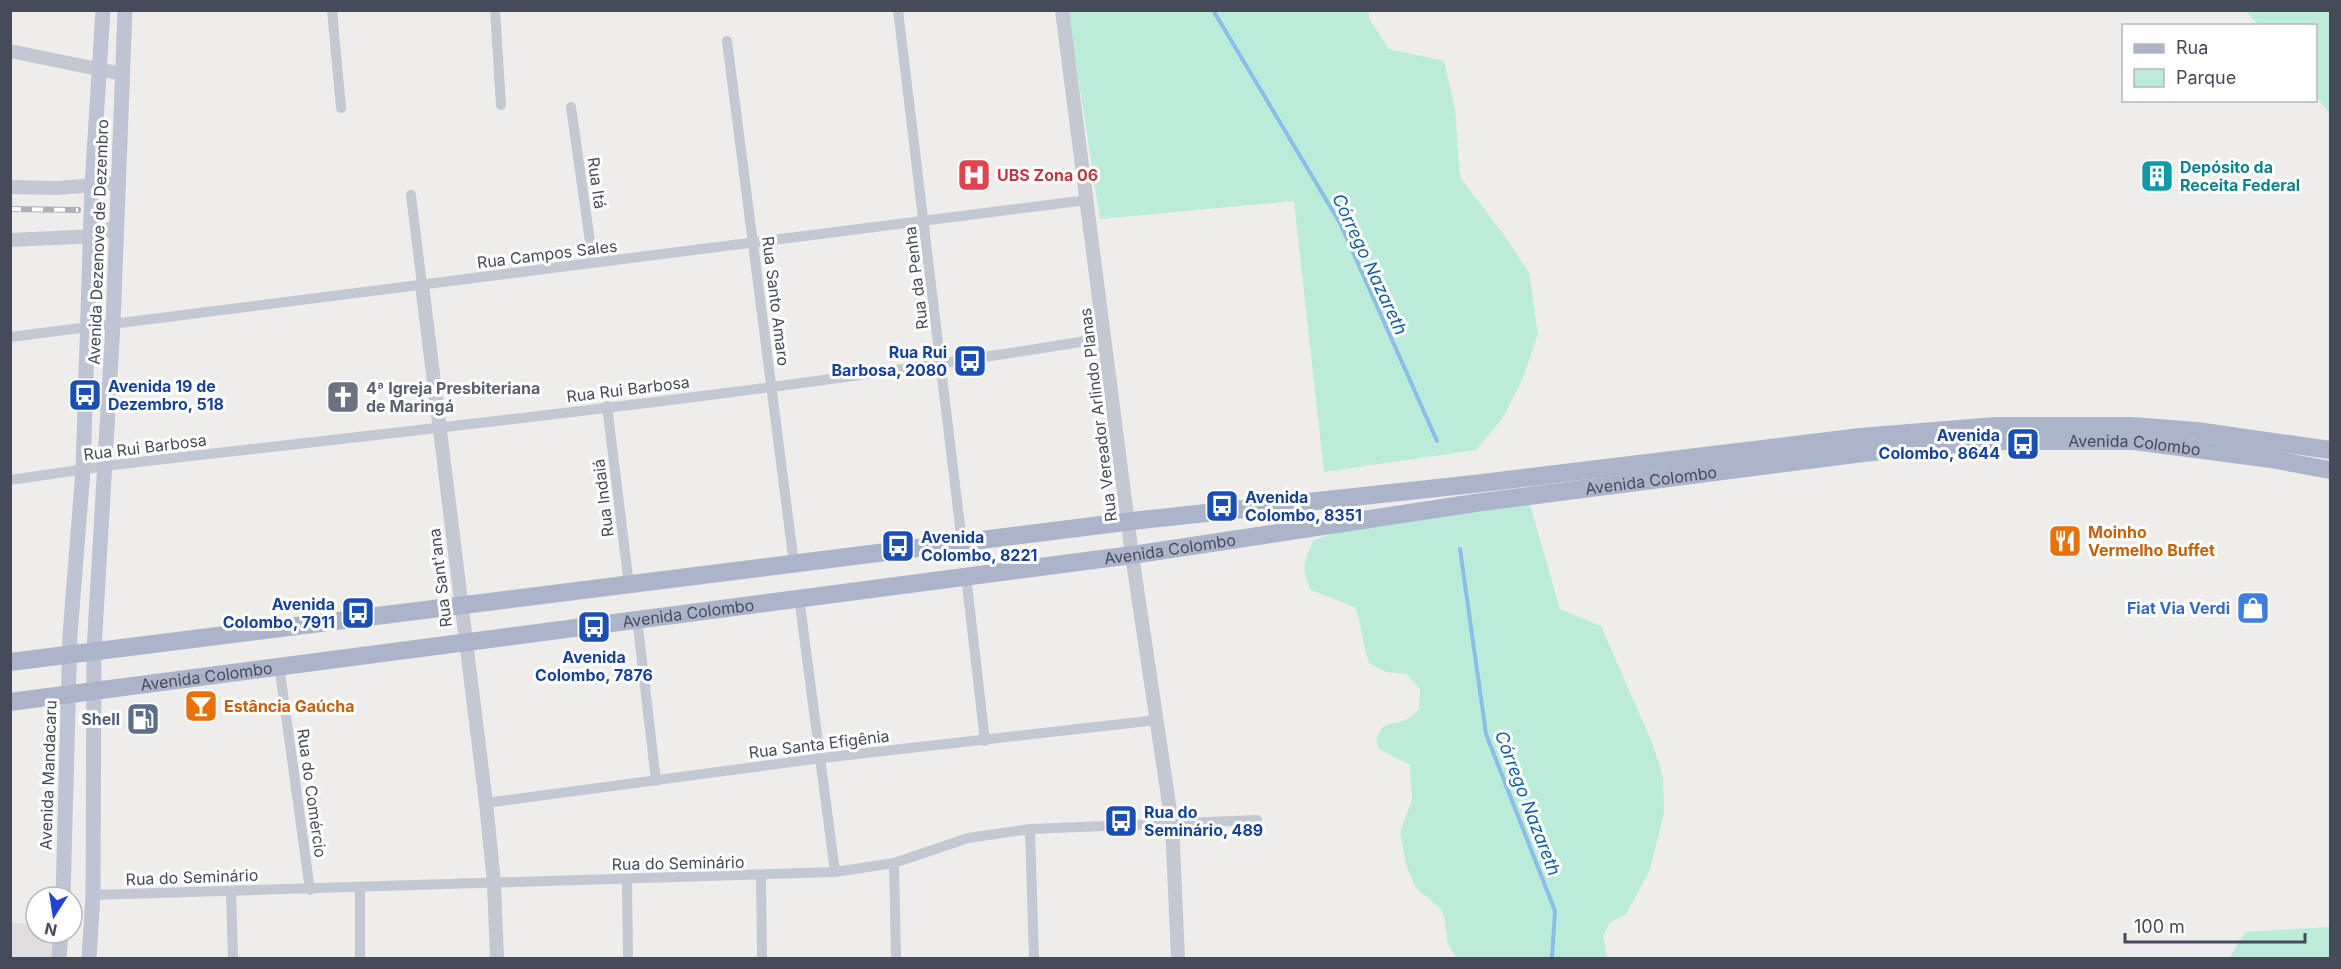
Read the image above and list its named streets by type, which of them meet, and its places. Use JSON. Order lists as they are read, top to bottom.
{
  "streets": {
    "main road": ["Avenida Dezenove de Dezembro", "Avenida Colombo", "Avenida Mandacaru"],
    "street": [
      "Rua Itá",
      "Rua Campos Sales",
      "Rua da Penha",
      "Rua Santo Amaro",
      "Rua Rui Barbosa",
      "Rua Vereador Arlindo Planas",
      "Rua Indaiá",
      "Rua Sant'ana",
      "Rua Santa Efigênia",
      "Rua do Comércio",
      "Rua do Seminário"
    ]
  },
  "crossings": [
    ["Rua Itá", "Rua Campos Sales"],
    ["Avenida Dezenove de Dezembro", "Rua Campos Sales"],
    ["Avenida Dezenove de Dezembro", "Rua Rui Barbosa"],
    ["Avenida Dezenove de Dezembro", "Avenida Colombo"],
    ["Avenida Dezenove de Dezembro", "Avenida Mandacaru"],
    ["Rua Campos Sales", "Rua da Penha"],
    ["Rua Campos Sales", "Rua Santo Amaro"],
    ["Rua Campos Sales", "Rua Vereador Arlindo Planas"],
    ["Rua Campos Sales", "Rua Sant'ana"],
    ["Rua da Penha", "Rua Rui Barbosa"],
    ["Rua da Penha", "Avenida Colombo"],
    ["Rua Santo Amaro", "Rua Rui Barbosa"],
    ["Rua Santo Amaro", "Avenida Colombo"],
    ["Rua Rui Barbosa", "Rua Vereador Arlindo Planas"],
    ["Rua Rui Barbosa", "Rua Indaiá"],
    ["Rua Rui Barbosa", "Rua Sant'ana"],
    ["Rua Vereador Arlindo Planas", "Avenida Colombo"],
    ["Rua Vereador Arlindo Planas", "Rua Santa Efigênia"],
    ["Rua Vereador Arlindo Planas", "Rua do Seminário"],
    ["Avenida Colombo", "Rua Indaiá"],
    ["Avenida Colombo", "Rua Sant'ana"],
    ["Avenida Colombo", "Avenida Mandacaru"],
    ["Avenida Colombo", "Rua do Comércio"],
    ["Rua Sant'ana", "Rua Santa Efigênia"],
    ["Rua Sant'ana", "Rua do Seminário"],
    ["Rua do Comércio", "Rua do Seminário"]
  ],
  "water": ["Córrego Nazareth"],
  "places": {
    "hospital": ["UBS Zona 06"],
    "building": ["Depósito da Receita Federal"],
    "bus stop": [
      "Rua Rui Barbosa, 2080",
      "Avenida 19 de Dezembro, 518",
      "Avenida Colombo, 8644",
      "Avenida Colombo, 8351",
      "Avenida Colombo, 8221",
      "Avenida Colombo, 7911",
      "Avenida Colombo, 7876",
      "Rua do Seminário, 489"
    ],
    "church": ["4ª Igreja Presbiteriana de Maringá"],
    "restaurant": ["Moinho Vermelho Buffet"],
    "shop": ["Fiat Via Verdi"],
    "bar": ["Estância Gaúcha"],
    "fuel station": ["Shell"]
  },
  "legend": ["Rua", "Parque"],
  "scale_bar": "100 m",
  "north": "bottom"
}
